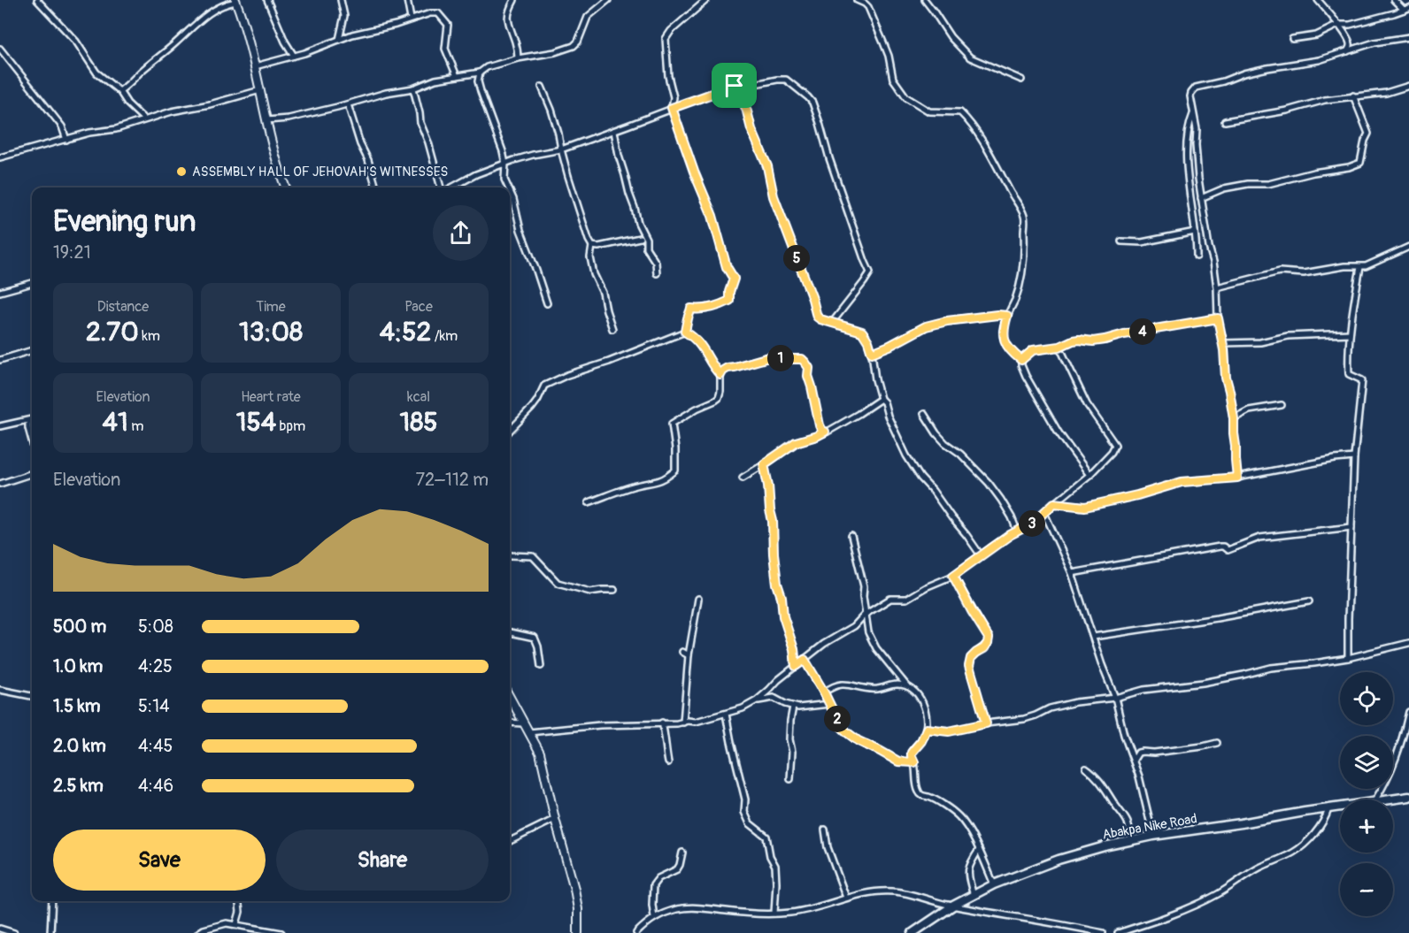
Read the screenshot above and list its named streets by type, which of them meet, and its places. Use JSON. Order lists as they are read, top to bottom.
{
  "streets": {
    "main road": ["Abakpa Nike Road"]
  },
  "places": ["ASSEMBLY HALL OF JEHOVAH'S WITNESSES"],
  "page": {
    "heading": ["Evening run", "19:21"],
    "pins": [
      "5",
      "4",
      "1",
      "3",
      "2"
    ],
    "stats": [
      ["Distance", "2.70 km"],
      ["Time", "13:08"],
      ["Pace", "4:52 /km"],
      ["Elevation", "41 m"],
      ["Heart rate", "154 bpm"],
      ["kcal", "185"]
    ],
    "chart": ["Elevation", "72–112 m"],
    "list": [
      {
        "name": "500 m",
        "note": "5:08"
      },
      {
        "name": "1.0 km",
        "note": "4:25"
      },
      {
        "name": "1.5 km",
        "note": "5:14"
      },
      {
        "name": "2.0 km",
        "note": "4:45"
      },
      {
        "name": "2.5 km",
        "note": "4:46"
      }
    ],
    "map_buttons": ["+", "−"],
    "buttons": ["Save", "Share"]
  }
}
